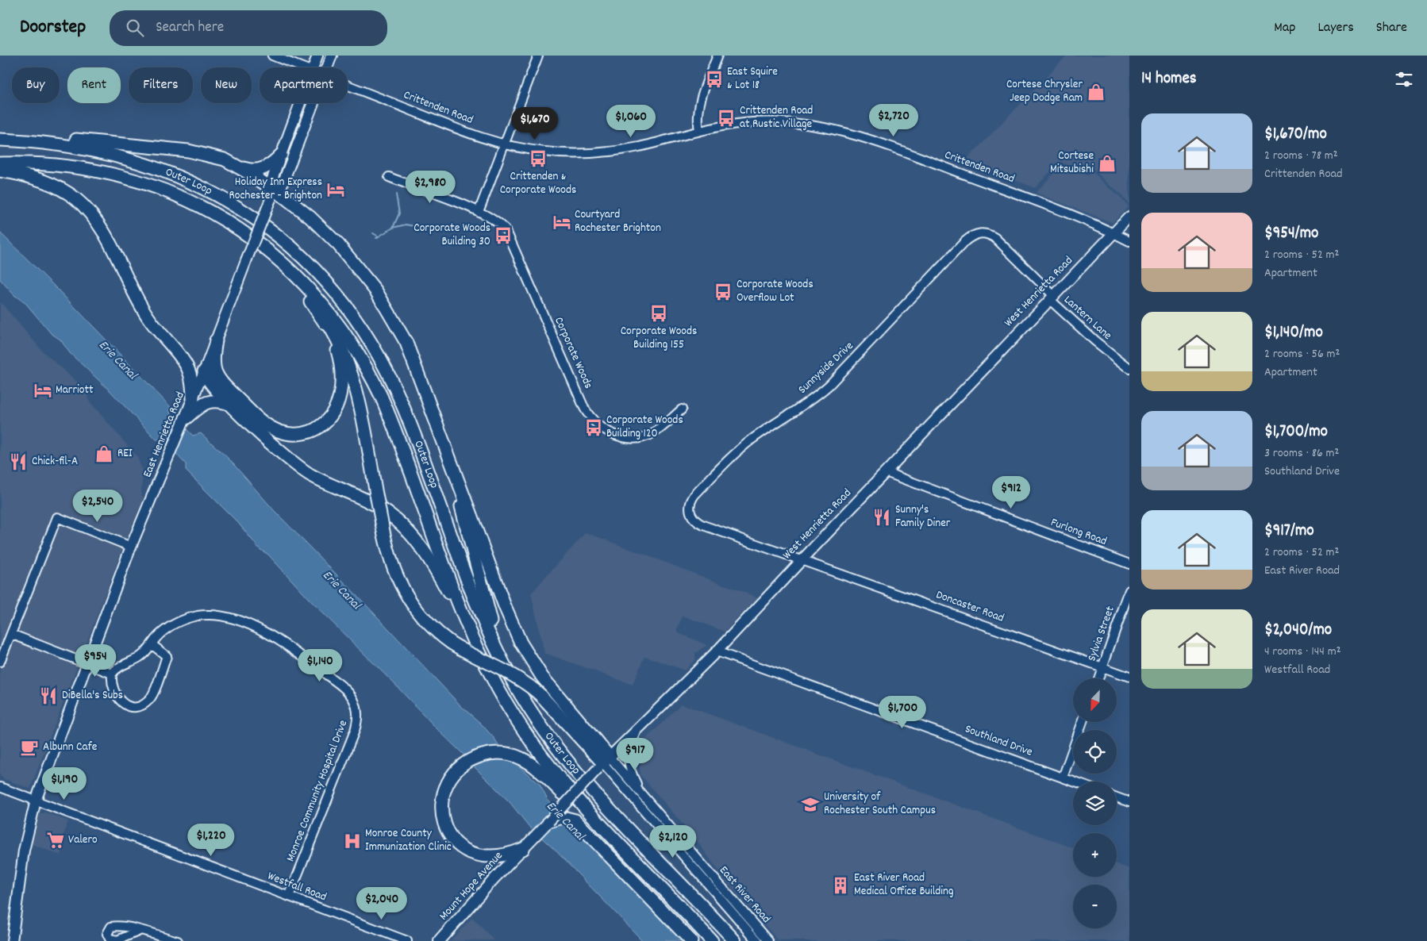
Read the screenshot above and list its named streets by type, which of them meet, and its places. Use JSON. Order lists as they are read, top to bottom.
{
  "streets": {
    "highway": ["Outer Loop"],
    "main road": ["West Henrietta Road", "East Henrietta Road", "Mount Hope Avenue"],
    "street": [
      "Crittenden Road",
      "Lantern Lane",
      "Corporate Woods",
      "Sunnyside Drive",
      "Furlong Road",
      "Doncaster Road",
      "Sylvia Street",
      "Southland Drive",
      "Monroe Community Hospital Drive",
      "Westfall Road",
      "East River Road"
    ]
  },
  "crossings": [
    ["Crittenden Road", "West Henrietta Road"],
    ["West Henrietta Road", "Lantern Lane"],
    ["West Henrietta Road", "Sunnyside Drive"],
    ["West Henrietta Road", "Furlong Road"],
    ["West Henrietta Road", "Doncaster Road"],
    ["West Henrietta Road", "Southland Drive"],
    ["West Henrietta Road", "Mount Hope Avenue"],
    ["West Henrietta Road", "East River Road"],
    ["Lantern Lane", "Sunnyside Drive"],
    ["Sunnyside Drive", "Doncaster Road"],
    ["East Henrietta Road", "Westfall Road"],
    ["Doncaster Road", "Sylvia Street"],
    ["Monroe Community Hospital Drive", "Westfall Road"]
  ],
  "water": ["Erie Canal"],
  "places": {
    "bus stop": [
      "East Squire & Lot 18",
      "Crittenden Road at Rustic Village",
      "Crittenden & Corporate Woods",
      "Corporate Woods Building 30",
      "Corporate Woods Overflow Lot",
      "Corporate Woods Building 155",
      "Corporate Woods Building 120"
    ],
    "shop": ["Cortese Chrysler Jeep Dodge Ram", "Cortese Mitsubishi", "REI"],
    "hotel": ["Holiday Inn Express Rochester - Brighton", "Courtyard Rochester Brighton", "Marriott"],
    "restaurant": ["Chick-fil-A", "Sunny's Family Diner", "DiBella's Subs"],
    "cafe": ["Albunn Cafe"],
    "school or university": ["University of Rochester South Campus"],
    "supermarket": ["Valero"],
    "hospital": ["Monroe County Immunization Clinic"],
    "building": ["East River Road Medical Office Building"]
  },
  "north": "bottom left",
  "page": {
    "header": "Doorstep",
    "search": "Search here",
    "nav": ["Map", "Layers", "Share"],
    "heading": "14 homes",
    "chip": [
      "Buy",
      "Rent",
      "Filters",
      "New",
      "Apartment"
    ],
    "list": [
      {
        "name": "$1,670/mo",
        "note": "2 rooms · 78 m² · Crittenden Road"
      },
      {
        "name": "$954/mo",
        "note": "2 rooms · 52 m² · Apartment"
      },
      {
        "name": "$1,140/mo",
        "note": "2 rooms · 56 m² · Apartment"
      },
      {
        "name": "$1,700/mo",
        "note": "3 rooms · 86 m² · Southland Drive"
      },
      {
        "name": "$917/mo",
        "note": "2 rooms · 52 m² · East River Road"
      },
      {
        "name": "$2,040/mo",
        "note": "4 rooms · 144 m² · Westfall Road"
      }
    ],
    "price": [
      "$2,720",
      "$1,060",
      "$1,670",
      "$2,980",
      "$912",
      "$2,540",
      "$954",
      "$1,140",
      "$1,700",
      "$917",
      "$1,190",
      "$1,220",
      "$2,120",
      "$2,040"
    ],
    "map_buttons": ["+", "−"]
  }
}
